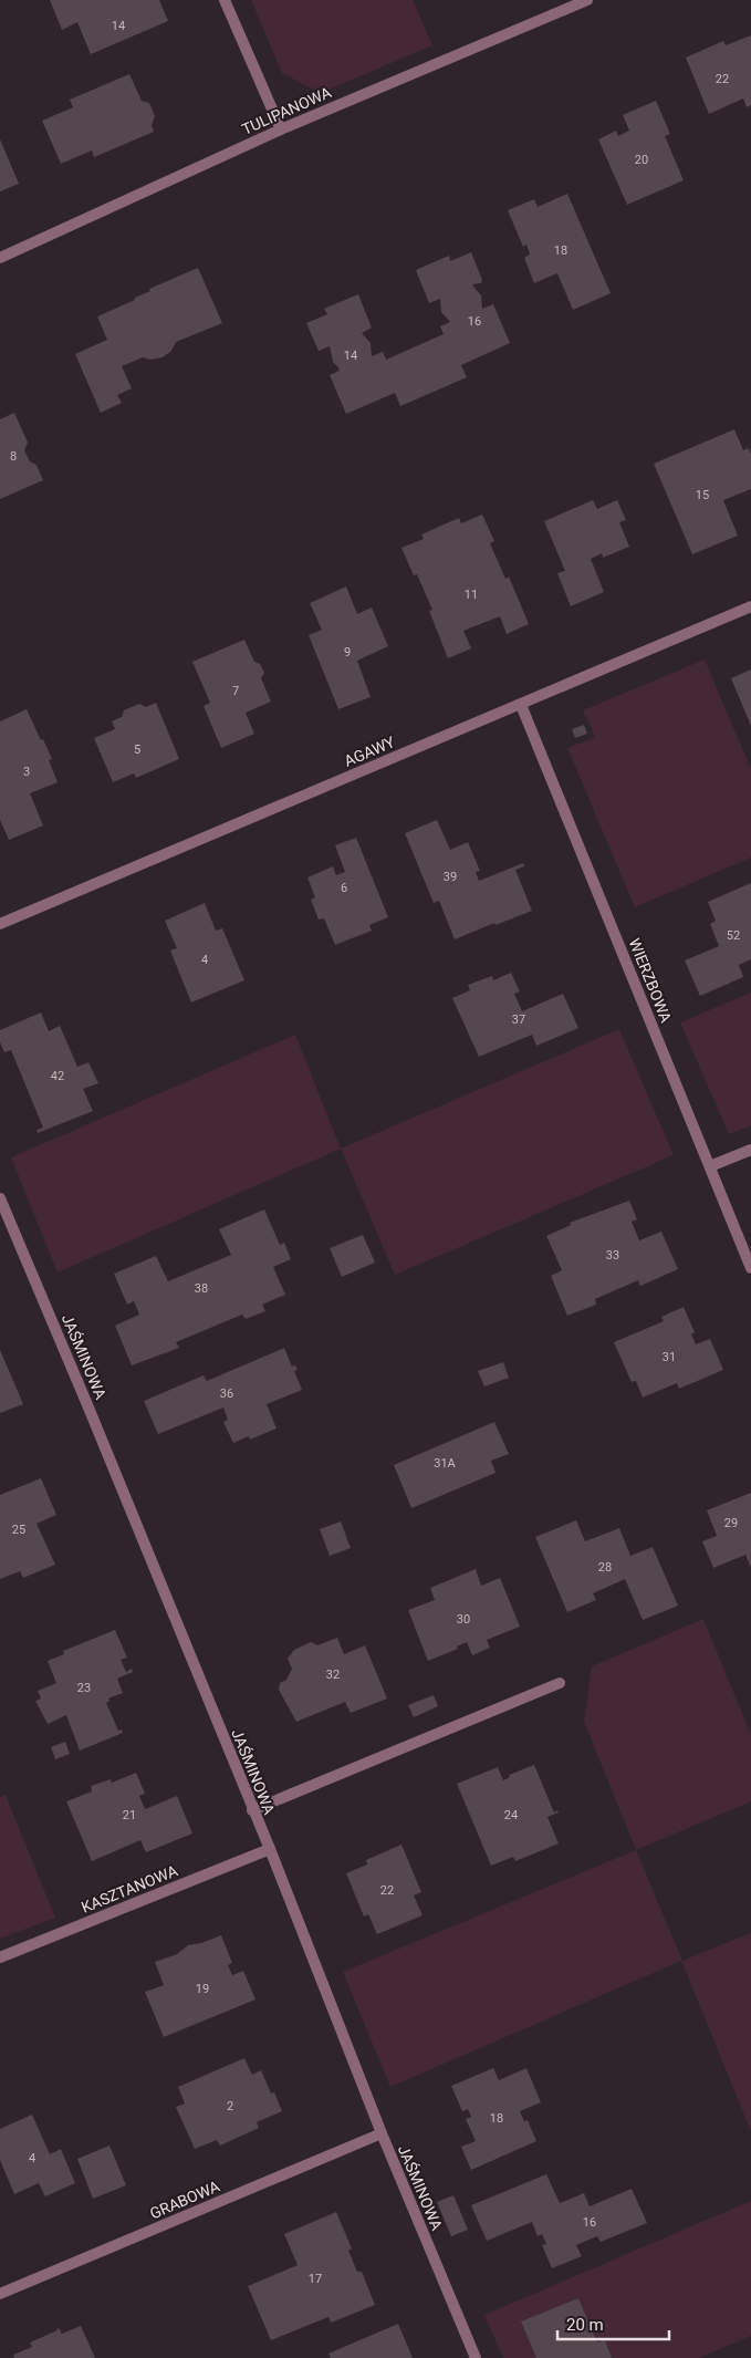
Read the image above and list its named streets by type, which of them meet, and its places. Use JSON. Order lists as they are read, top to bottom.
{
  "streets": {
    "street": [
      "TULIPANOWA",
      "AGAWY",
      "WIERZBOWA",
      "JAŚMINOWA",
      "KASZTANOWA",
      "GRABOWA"
    ]
  },
  "crossings": [
    ["AGAWY", "WIERZBOWA"],
    ["JAŚMINOWA", "KASZTANOWA"],
    ["JAŚMINOWA", "GRABOWA"]
  ],
  "house_numbers": [
    "14",
    "22",
    "20",
    "18",
    "16",
    "14",
    "8",
    "15",
    "11",
    "9",
    "7",
    "5",
    "3",
    "39",
    "6",
    "52",
    "4",
    "37",
    "42",
    "33",
    "38",
    "31",
    "36",
    "31A",
    "29",
    "25",
    "28",
    "30",
    "32",
    "23",
    "21",
    "24",
    "22",
    "19",
    "2",
    "18",
    "4",
    "16",
    "17"
  ],
  "scale_bar": "20 m"
}
